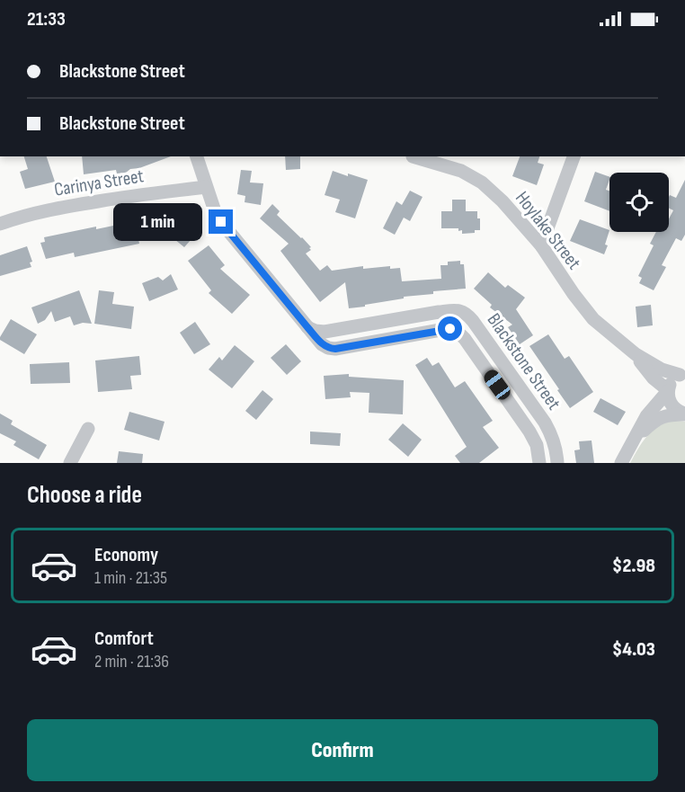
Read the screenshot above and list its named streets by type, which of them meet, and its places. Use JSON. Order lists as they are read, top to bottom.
{
  "streets": {
    "street": ["Carinya Street", "Hoylake Street", "Blackstone Street"]
  },
  "crossings": [
    ["Carinya Street", "Blackstone Street"]
  ],
  "page": {
    "status": "21:33",
    "banner": ["Blackstone Street", "Blackstone Street"],
    "bubble": "1 min",
    "heading": "Choose a ride",
    "list": [
      {
        "name": "Economy",
        "note": "1 min · 21:35",
        "value": "$2.98"
      },
      {
        "name": "Comfort",
        "note": "2 min · 21:36",
        "value": "$4.03"
      }
    ],
    "buttons": "Confirm"
  }
}
